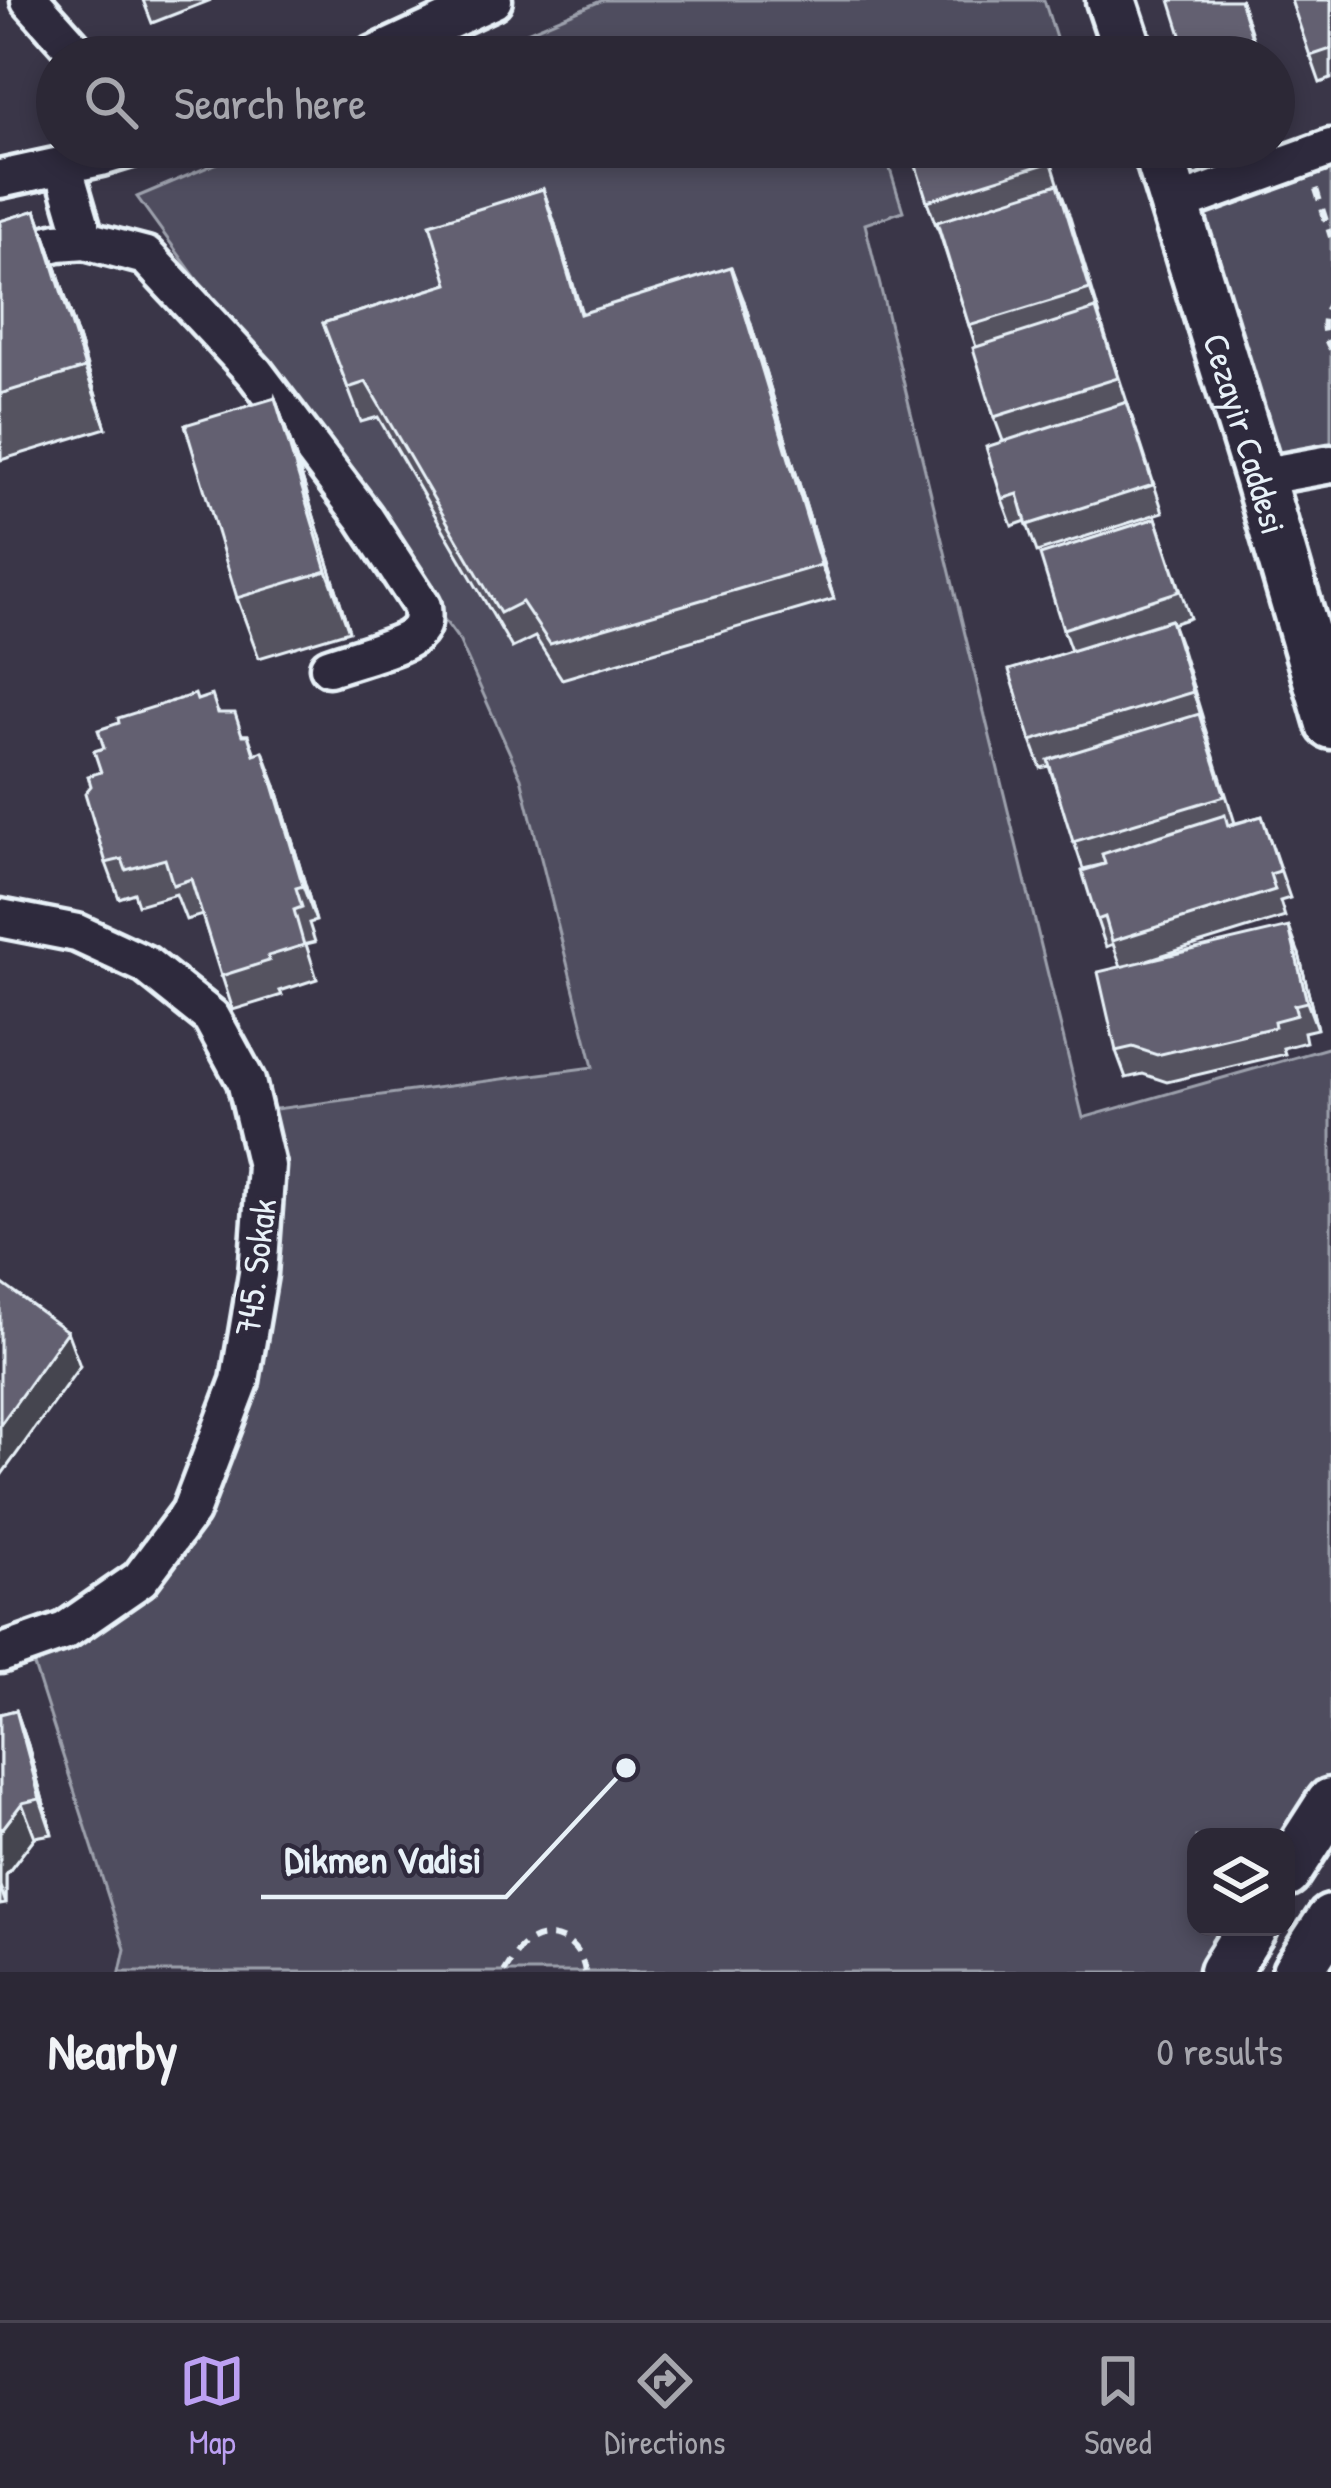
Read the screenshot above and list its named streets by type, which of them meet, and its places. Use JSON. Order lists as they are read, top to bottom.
{
  "streets": {
    "main road": ["Cezayir Caddesi"],
    "street": ["745. Sokak"]
  },
  "places": ["Dikmen Vadisi"],
  "page": {
    "search": "Search here",
    "heading": ["Nearby", "0 results"],
    "nav": ["Map", "Directions", "Saved"]
  }
}
